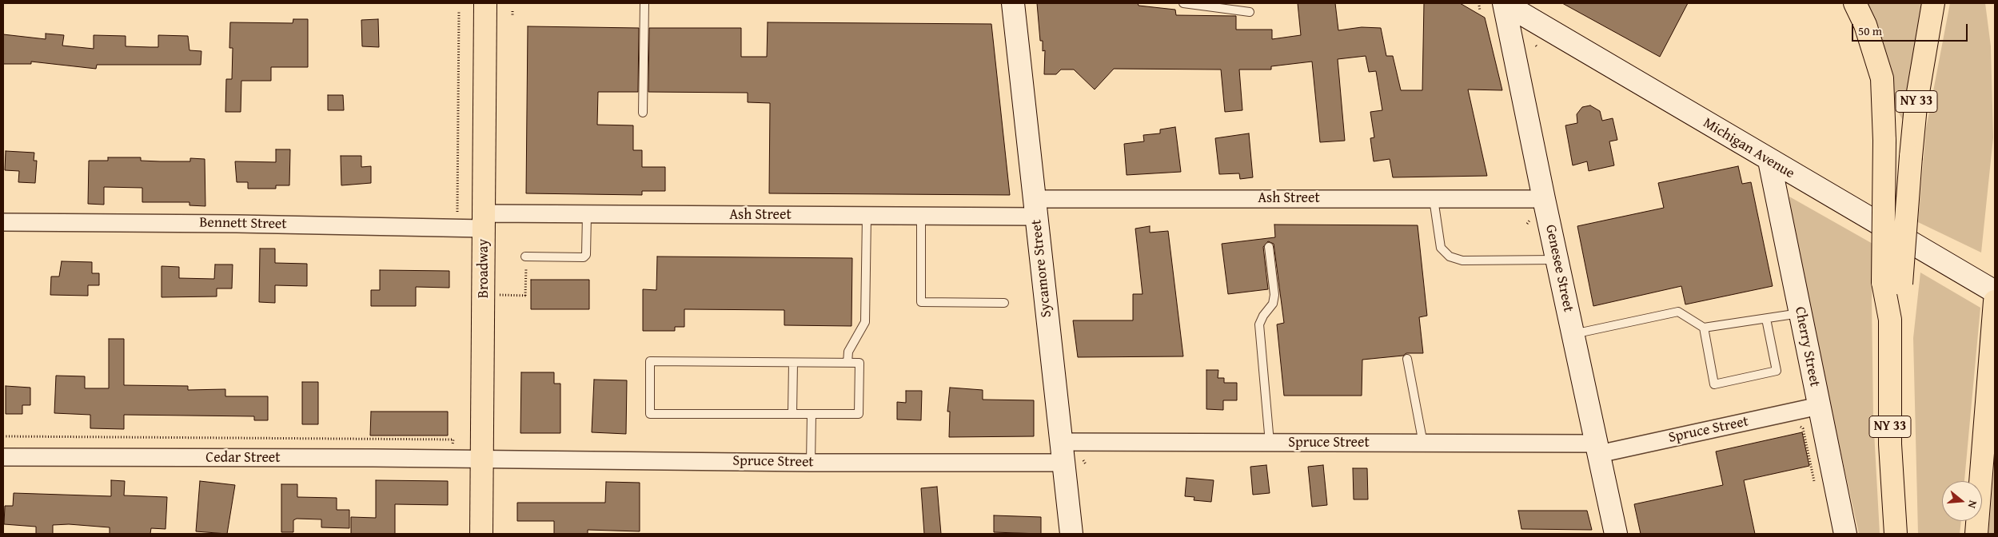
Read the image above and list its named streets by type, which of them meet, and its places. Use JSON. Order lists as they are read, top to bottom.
{
  "streets": {
    "main road": ["NY 33", "Broadway"],
    "street": [
      "Michigan Avenue",
      "Ash Street",
      "Bennett Street",
      "Sycamore Street",
      "Genesee Street",
      "Cherry Street",
      "Spruce Street",
      "Cedar Street"
    ]
  },
  "crossings": [
    ["Michigan Avenue", "Genesee Street"],
    ["Michigan Avenue", "Cherry Street"],
    ["Ash Street", "Bennett Street"],
    ["Ash Street", "Broadway"],
    ["Ash Street", "Sycamore Street"],
    ["Ash Street", "Genesee Street"],
    ["Bennett Street", "Broadway"],
    ["Broadway", "Spruce Street"],
    ["Broadway", "Cedar Street"],
    ["Sycamore Street", "Spruce Street"],
    ["Genesee Street", "Spruce Street"],
    ["Cherry Street", "Spruce Street"],
    ["Spruce Street", "Cedar Street"]
  ],
  "scale_bar": "50 m",
  "north": "right"
}
